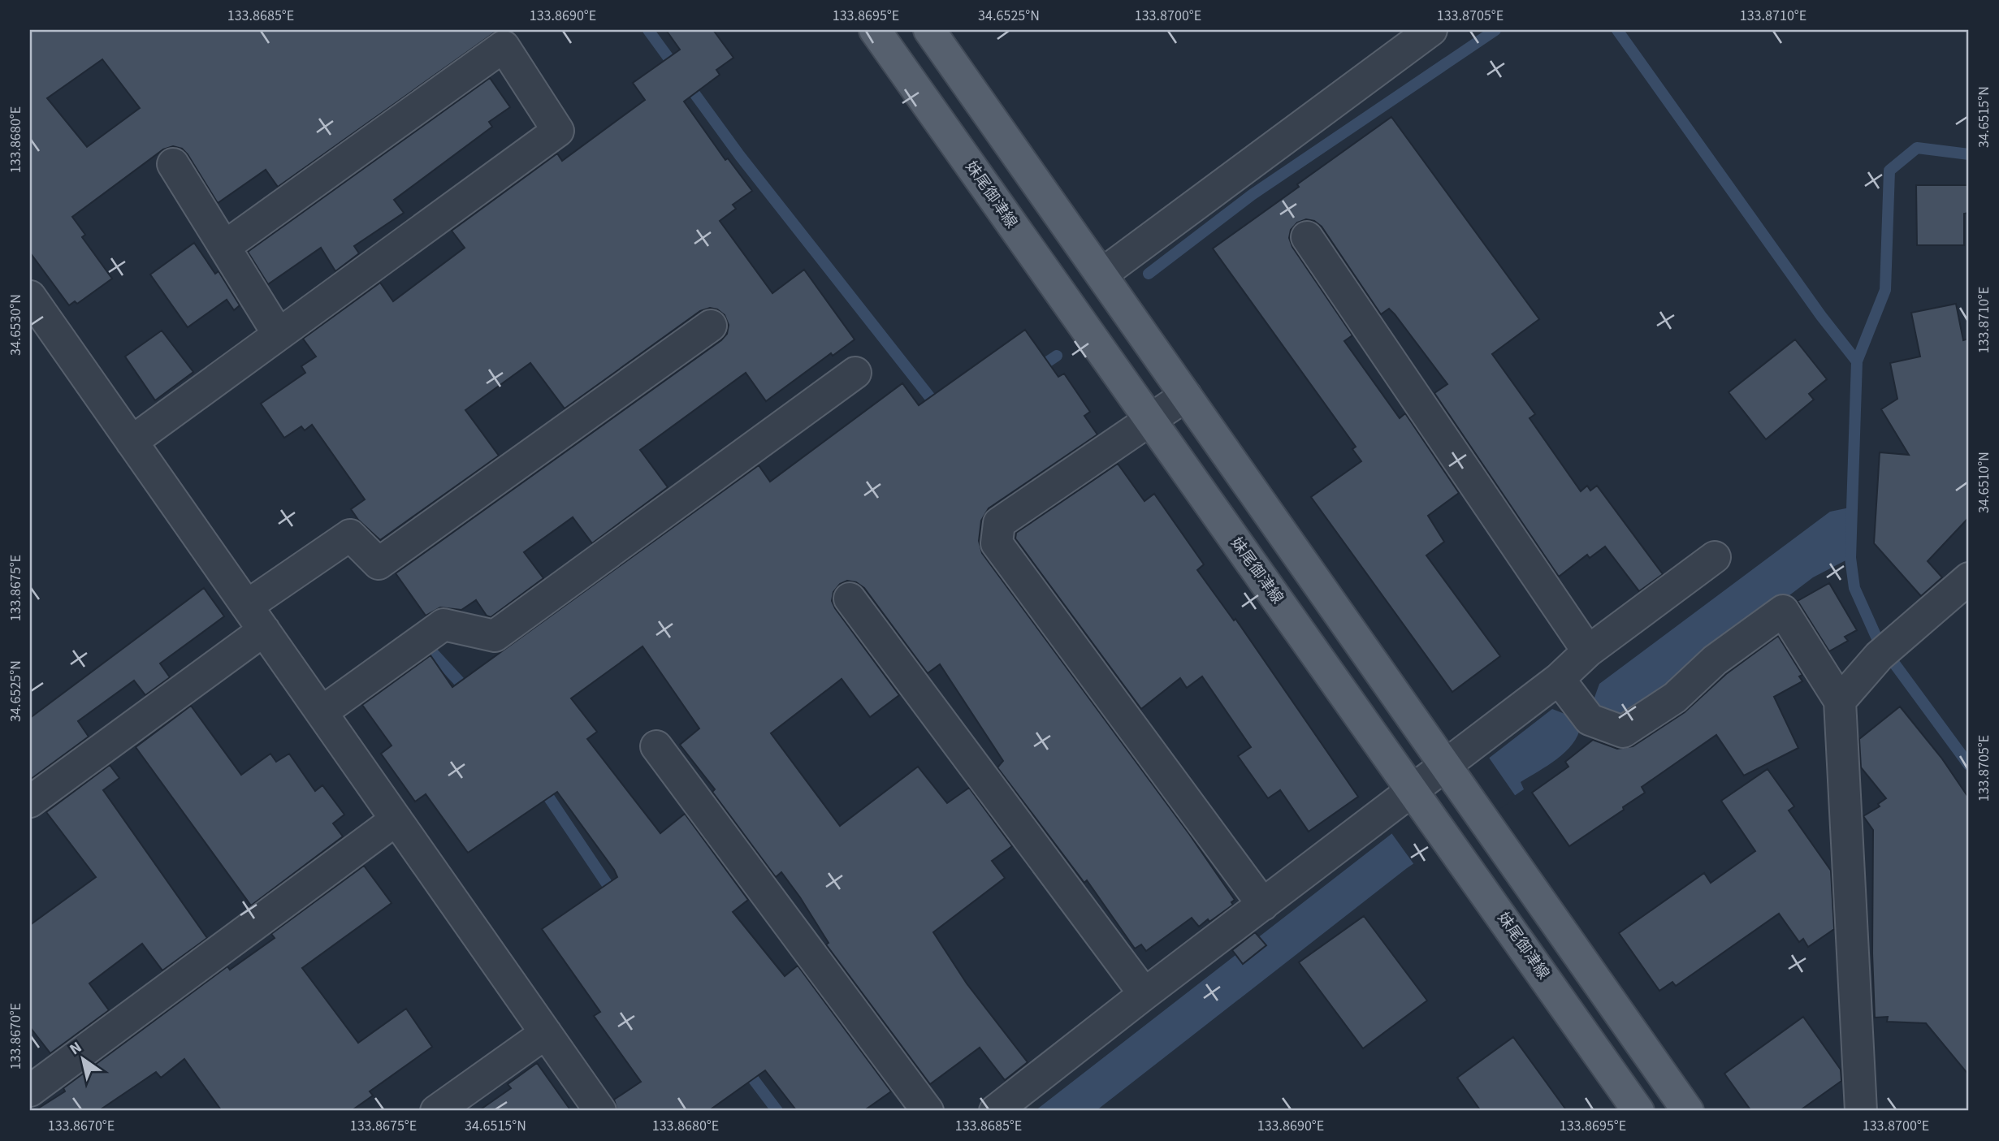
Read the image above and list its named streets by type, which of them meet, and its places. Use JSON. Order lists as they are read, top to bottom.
{
  "streets": {
    "main road": ["妹尾御津線"]
  },
  "north": "top left",
  "coordinates": [
    "133.8685°E",
    "133.8690°E",
    "133.8695°E",
    "34.6525°N",
    "133.8700°E",
    "133.8705°E",
    "133.8710°E",
    "34.6515°N",
    "133.8680°E",
    "34.6530°N",
    "34.6510°N",
    "133.8675°E",
    "133.8670°E"
  ]
}
